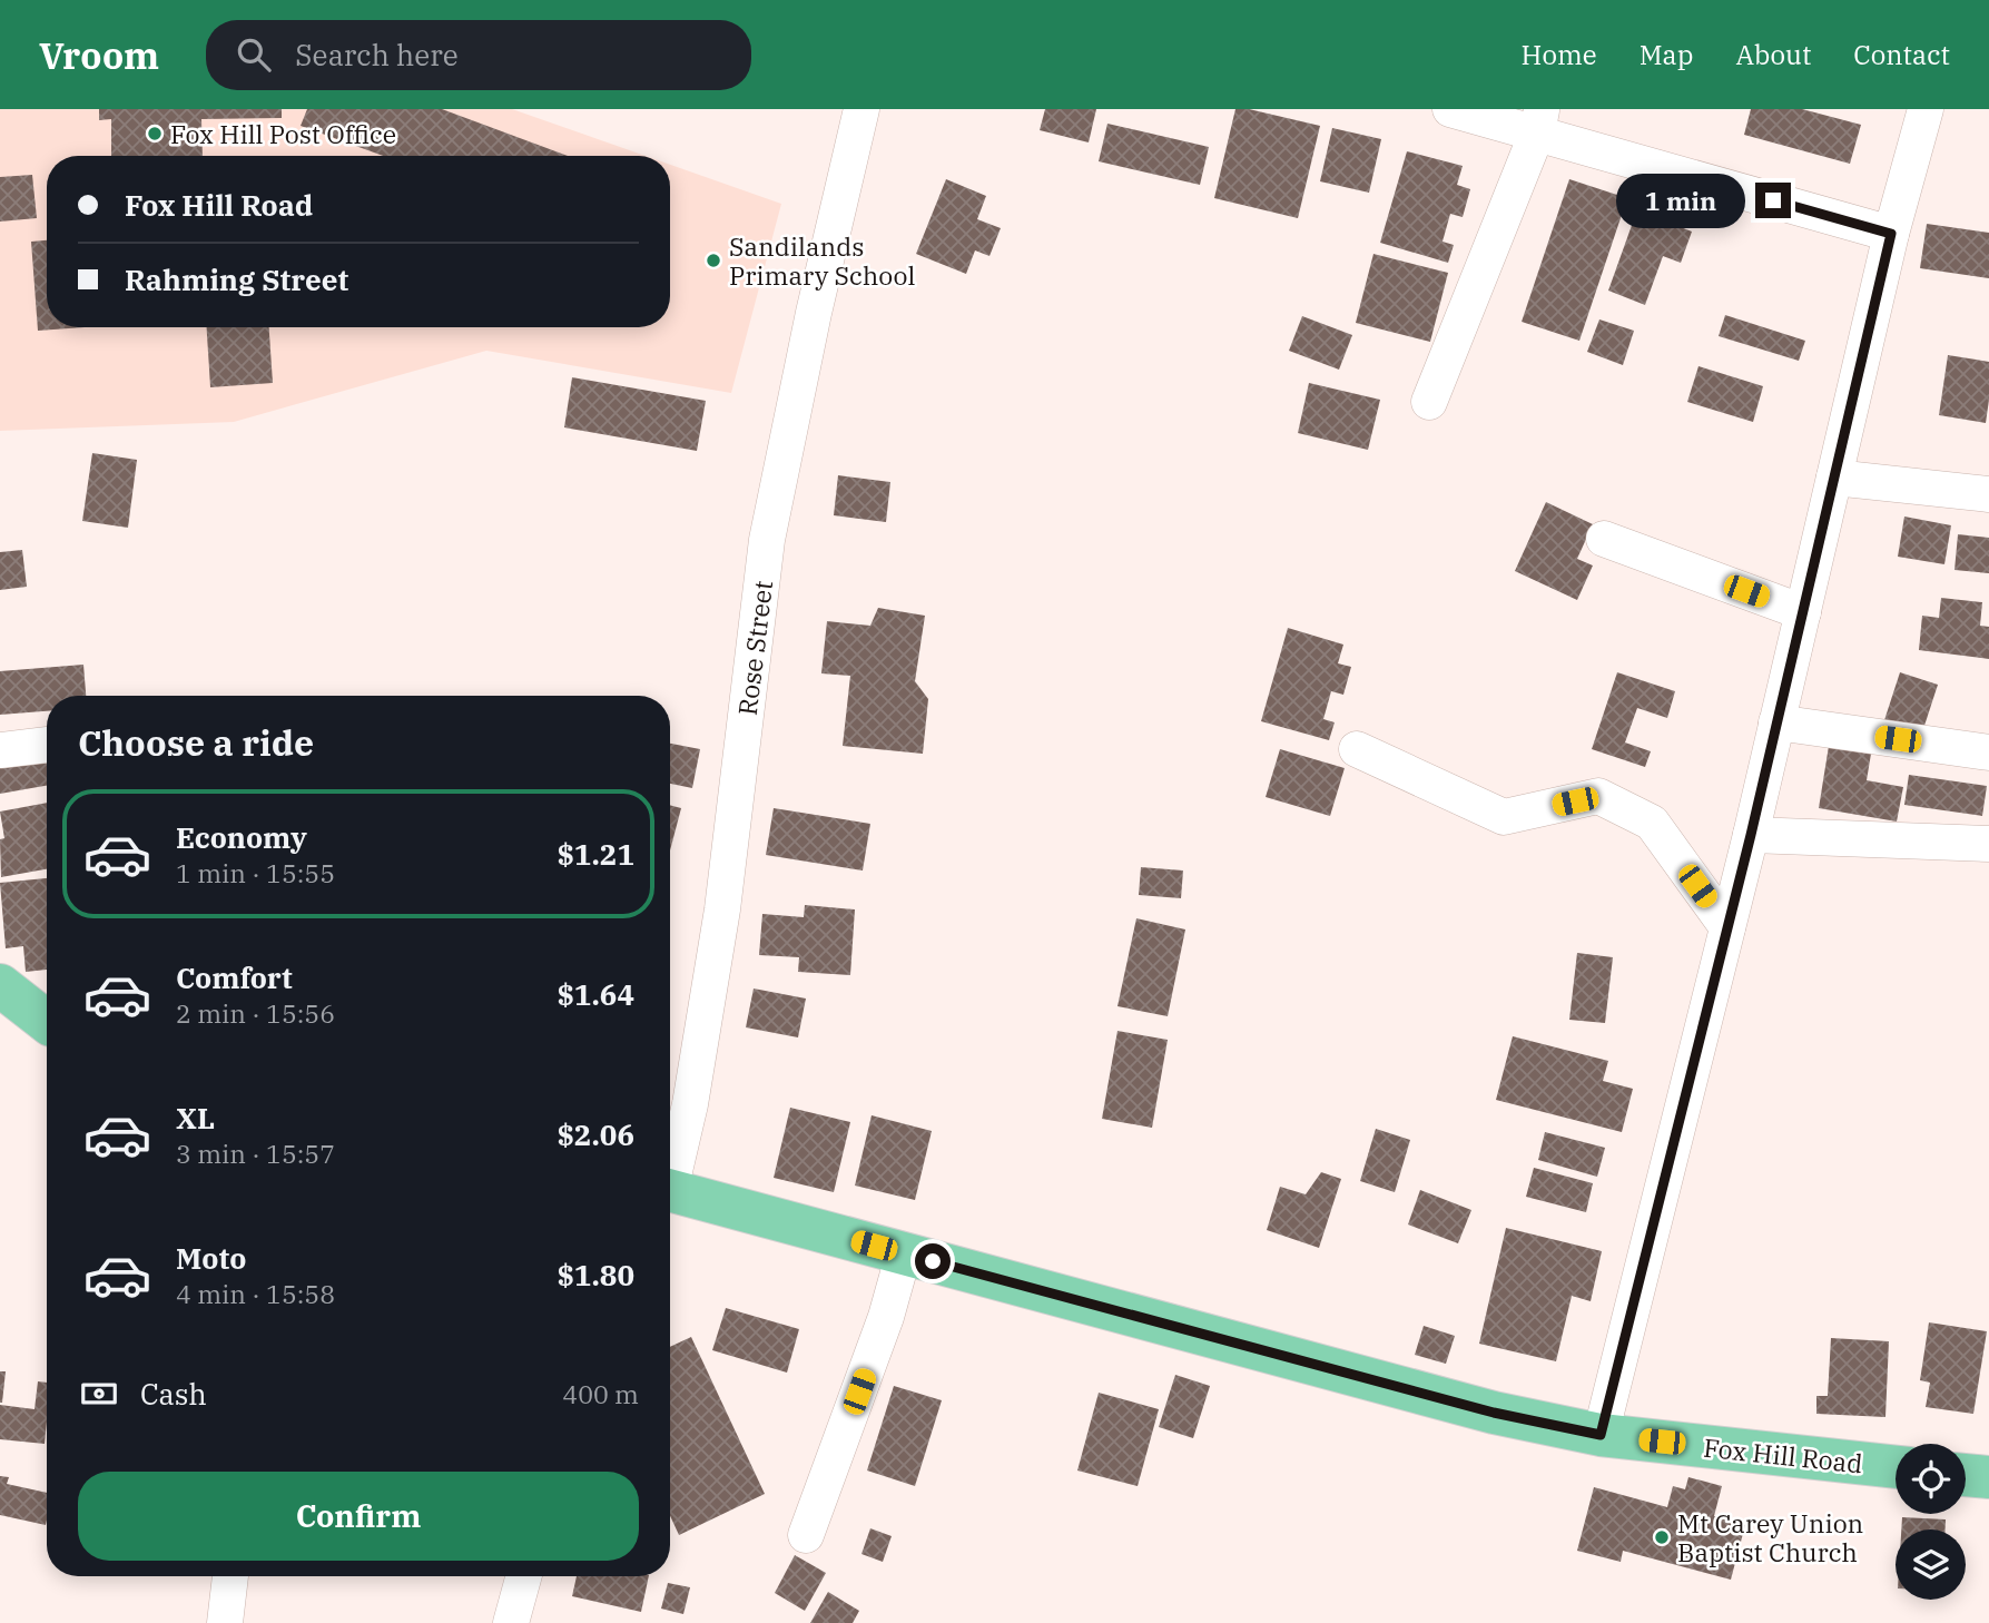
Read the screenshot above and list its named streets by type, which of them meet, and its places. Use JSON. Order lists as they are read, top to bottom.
{
  "streets": {
    "main road": ["Fox Hill Road"],
    "street": ["Rose Street"]
  },
  "places": ["Fox Hill Post Office", "Sandilands Primary School", "Mt Carey Union Baptist Church"],
  "page": {
    "header": "Vroom",
    "search": "Search here",
    "nav": [
      "Home",
      "Map",
      "About",
      "Contact"
    ],
    "banner": ["Fox Hill Road", "Rahming Street"],
    "bubble": "1 min",
    "heading": "Choose a ride",
    "list": [
      {
        "name": "Economy",
        "note": "1 min · 15:55",
        "value": "$1.21"
      },
      {
        "name": "Comfort",
        "note": "2 min · 15:56",
        "value": "$1.64"
      },
      {
        "name": "XL",
        "note": "3 min · 15:57",
        "value": "$2.06"
      },
      {
        "name": "Moto",
        "note": "4 min · 15:58",
        "value": "$1.80"
      }
    ],
    "pay": ["Cash", "400 m"],
    "buttons": "Confirm"
  }
}
